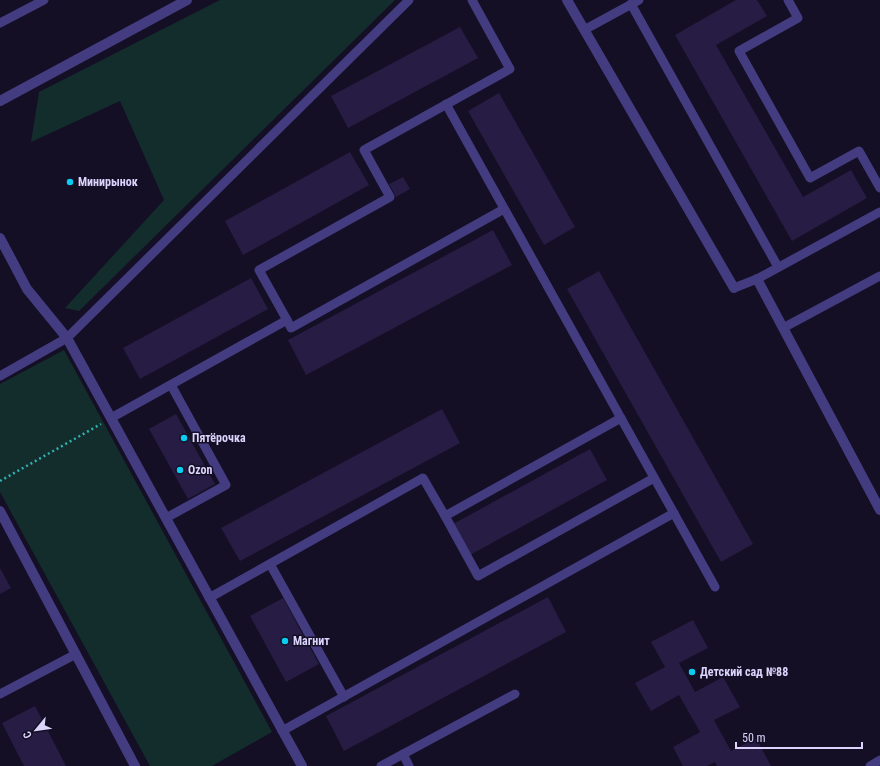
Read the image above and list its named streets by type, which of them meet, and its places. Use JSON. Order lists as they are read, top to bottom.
{
  "places": [
    "Минирынок",
    "Пятёрочка",
    "Ozon",
    "Магнит",
    "Детский сад №88"
  ],
  "scale_bar": "50 m",
  "north": "bottom left"
}
